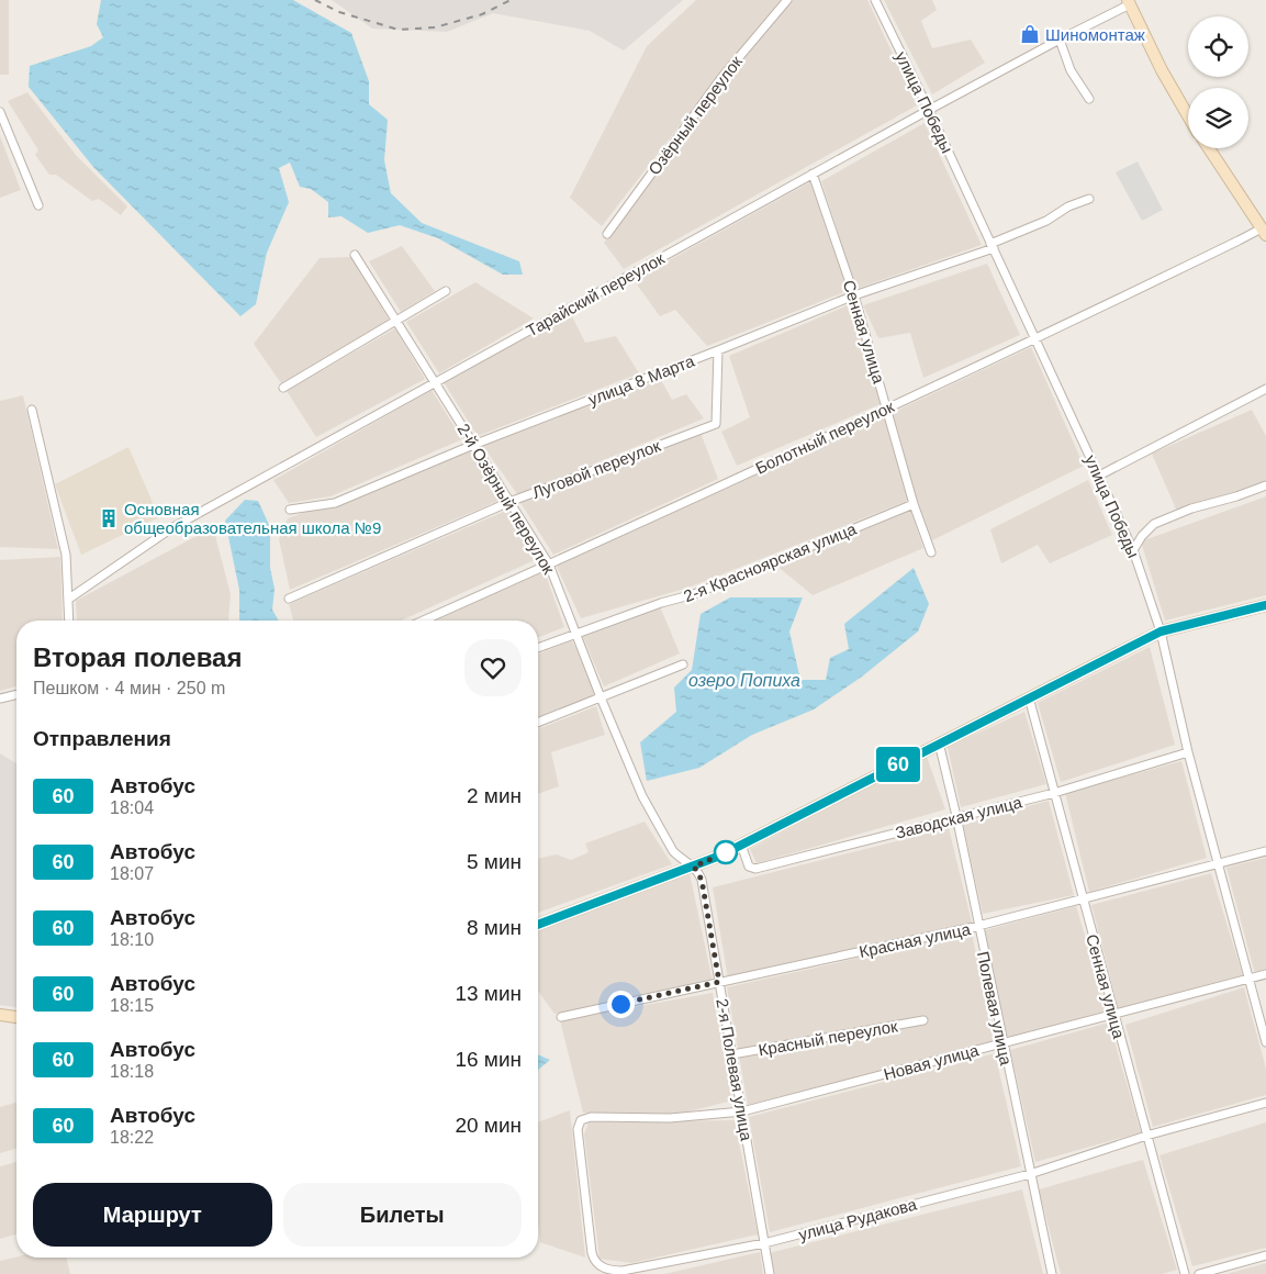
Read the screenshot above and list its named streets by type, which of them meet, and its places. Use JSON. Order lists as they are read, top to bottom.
{
  "streets": {
    "street": [
      "улица Победы",
      "Озёрный переулок",
      "Тарайский переулок",
      "Сенная улица",
      "улица 8 Марта",
      "Болотный переулок",
      "Луговой переулок",
      "2-й Озёрный переулок",
      "2-я Красноярская улица",
      "Заводская улица",
      "Красная улица",
      "Полевая улица",
      "Красный переулок",
      "Новая улица",
      "2-я Полевая улица",
      "улица Рудакова"
    ]
  },
  "crossings": [
    ["улица Победы", "Тарайский переулок"],
    ["улица Победы", "улица 8 Марта"],
    ["улица Победы", "Болотный переулок"],
    ["улица Победы", "Заводская улица"],
    ["улица Победы", "Красная улица"],
    ["улица Победы", "Новая улица"],
    ["Тарайский переулок", "Сенная улица"],
    ["Тарайский переулок", "2-й Озёрный переулок"],
    ["Сенная улица", "улица 8 Марта"],
    ["Сенная улица", "Болотный переулок"],
    ["Сенная улица", "2-я Красноярская улица"],
    ["Сенная улица", "Заводская улица"],
    ["Сенная улица", "Красная улица"],
    ["Сенная улица", "Новая улица"],
    ["Сенная улица", "улица Рудакова"],
    ["улица 8 Марта", "Луговой переулок"],
    ["улица 8 Марта", "2-й Озёрный переулок"],
    ["Болотный переулок", "2-й Озёрный переулок"],
    ["Луговой переулок", "2-й Озёрный переулок"],
    ["2-й Озёрный переулок", "2-я Красноярская улица"],
    ["2-й Озёрный переулок", "2-я Полевая улица"],
    ["Заводская улица", "Полевая улица"],
    ["Красная улица", "Полевая улица"],
    ["Красная улица", "2-я Полевая улица"],
    ["Полевая улица", "Новая улица"],
    ["Полевая улица", "улица Рудакова"],
    ["Красный переулок", "2-я Полевая улица"],
    ["Новая улица", "2-я Полевая улица"],
    ["Новая улица", "улица Рудакова"],
    ["2-я Полевая улица", "улица Рудакова"]
  ],
  "water": ["озеро Попиха"],
  "places": {
    "shop": ["Шиномонтаж"],
    "building": ["Основная общеобразовательная школа №9"]
  },
  "lines": ["bus line 60"],
  "page": {
    "on_map": "60",
    "heading": [
      ["Вторая полевая", "Пешком · 4 мин · 250 m"],
      "Отправления"
    ],
    "list": [
      {
        "mark": "60",
        "name": "Автобус",
        "note": "18:04",
        "value": "2 мин"
      },
      {
        "mark": "60",
        "name": "Автобус",
        "note": "18:07",
        "value": "5 мин"
      },
      {
        "mark": "60",
        "name": "Автобус",
        "note": "18:10",
        "value": "8 мин"
      },
      {
        "mark": "60",
        "name": "Автобус",
        "note": "18:15",
        "value": "13 мин"
      },
      {
        "mark": "60",
        "name": "Автобус",
        "note": "18:18",
        "value": "16 мин"
      },
      {
        "mark": "60",
        "name": "Автобус",
        "note": "18:22",
        "value": "20 мин"
      }
    ],
    "buttons": ["Маршрут", "Билеты"]
  }
}
